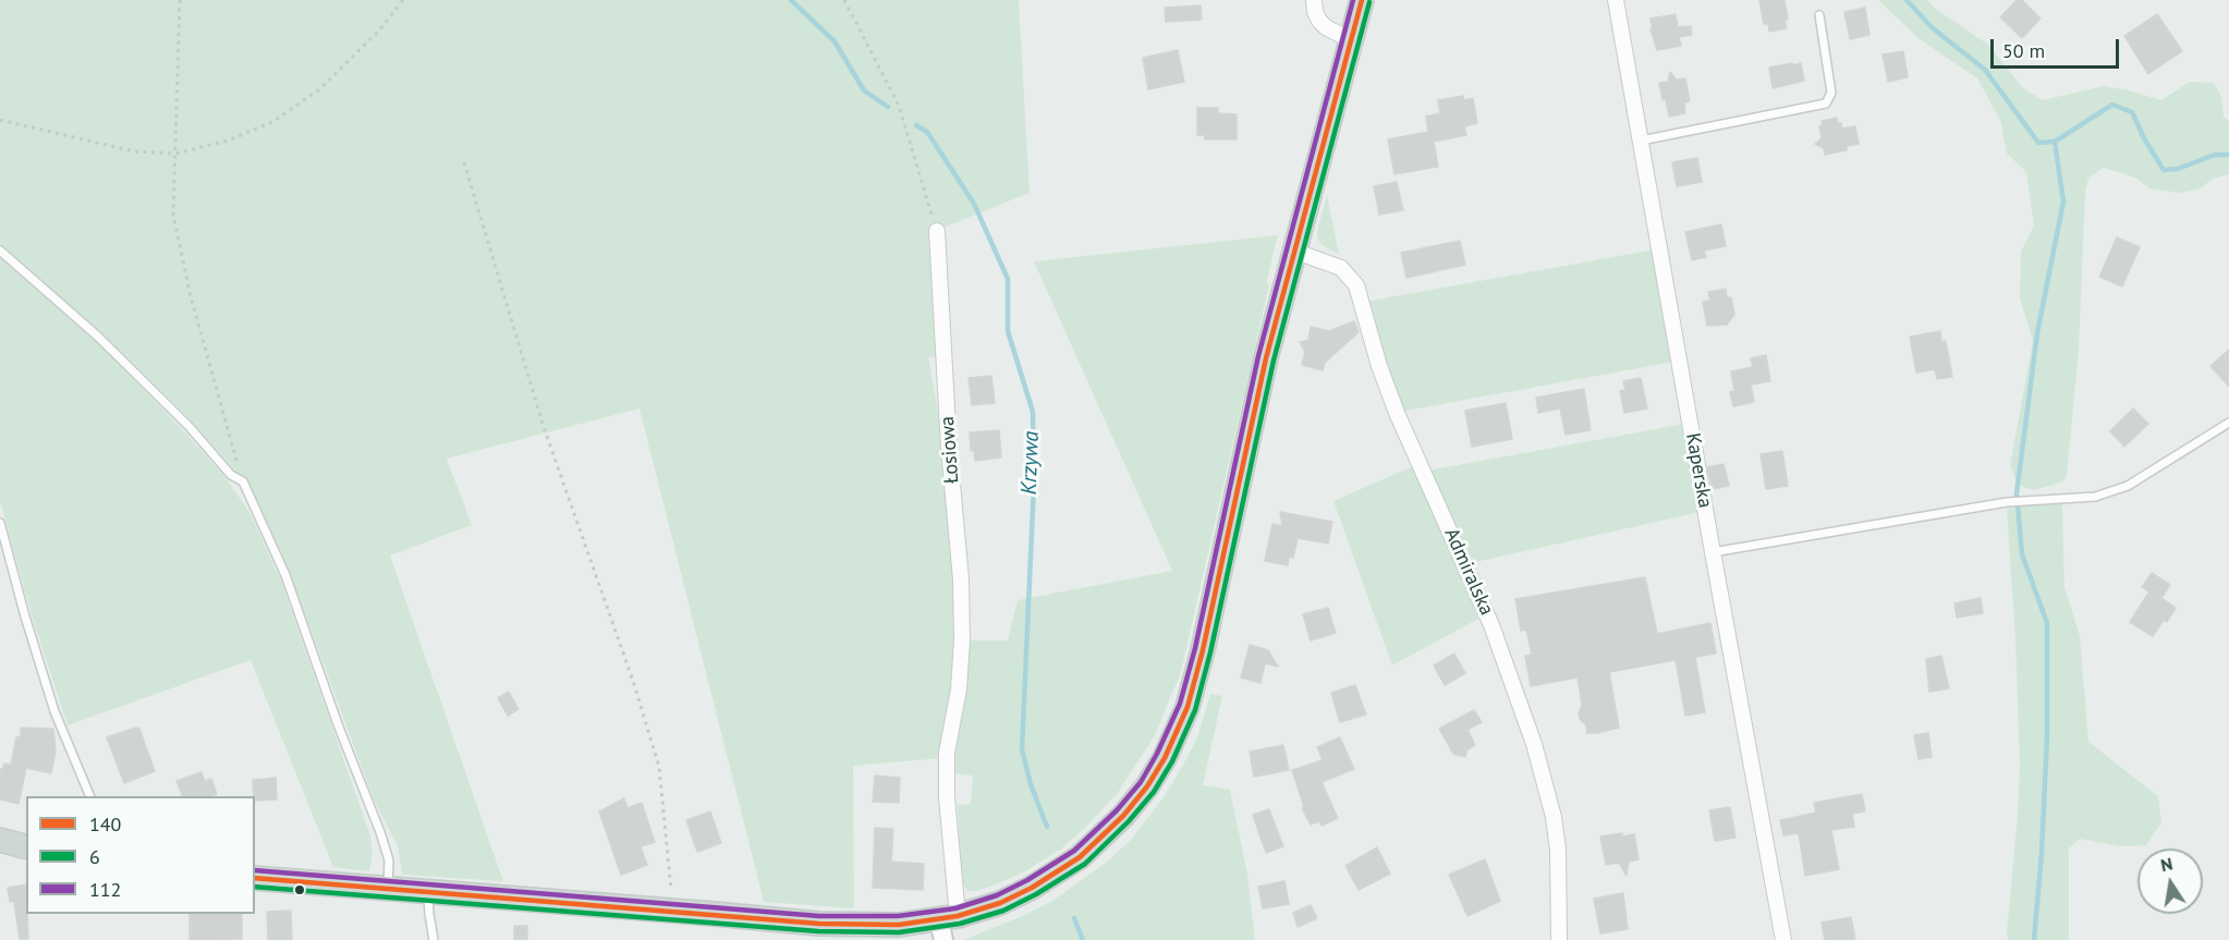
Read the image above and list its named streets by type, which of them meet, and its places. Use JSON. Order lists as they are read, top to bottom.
{
  "streets": {
    "street": ["Łosiowa", "Kaperska", "Admiralska"]
  },
  "water": ["Krzywa"],
  "lines": ["transit line 140", "transit line 112", "transit line 6"],
  "legend": ["140", "6", "112"],
  "scale_bar": "50 m",
  "north": "top"
}
